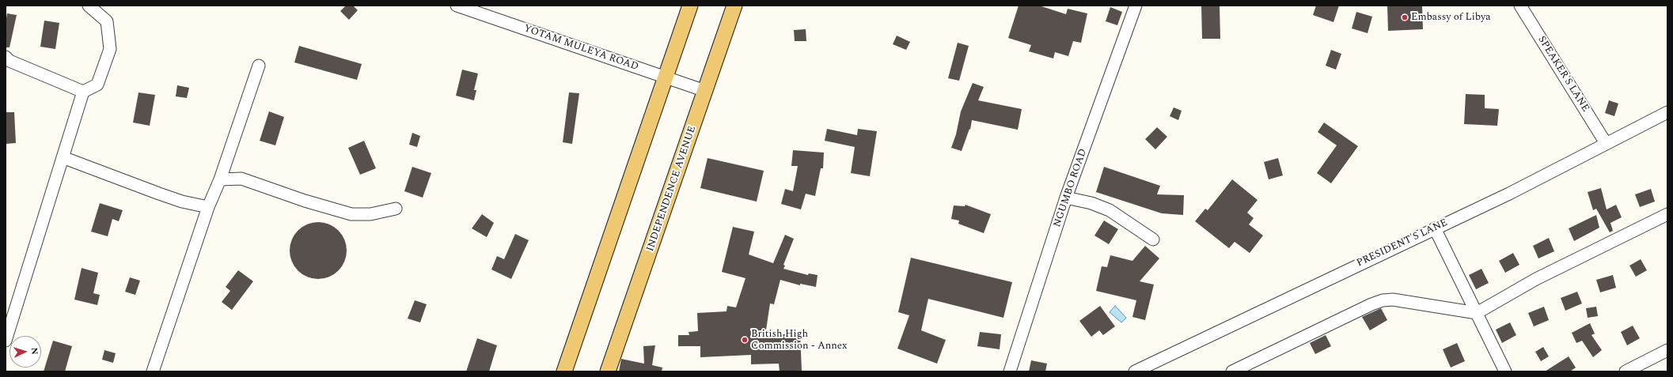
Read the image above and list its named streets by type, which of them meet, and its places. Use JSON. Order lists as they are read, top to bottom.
{
  "streets": {
    "main road": ["INDEPENDENCE AVENUE"],
    "street": [
      "YOTAM MULEYA ROAD",
      "SPEAKER'S LANE",
      "NGUMBO ROAD",
      "PRESIDENT'S LANE"
    ]
  },
  "crossings": [
    ["YOTAM MULEYA ROAD", "INDEPENDENCE AVENUE"],
    ["SPEAKER'S LANE", "PRESIDENT'S LANE"]
  ],
  "places": ["Embassy of Libya", "British High Commission - Annex"],
  "north": "right"
}
